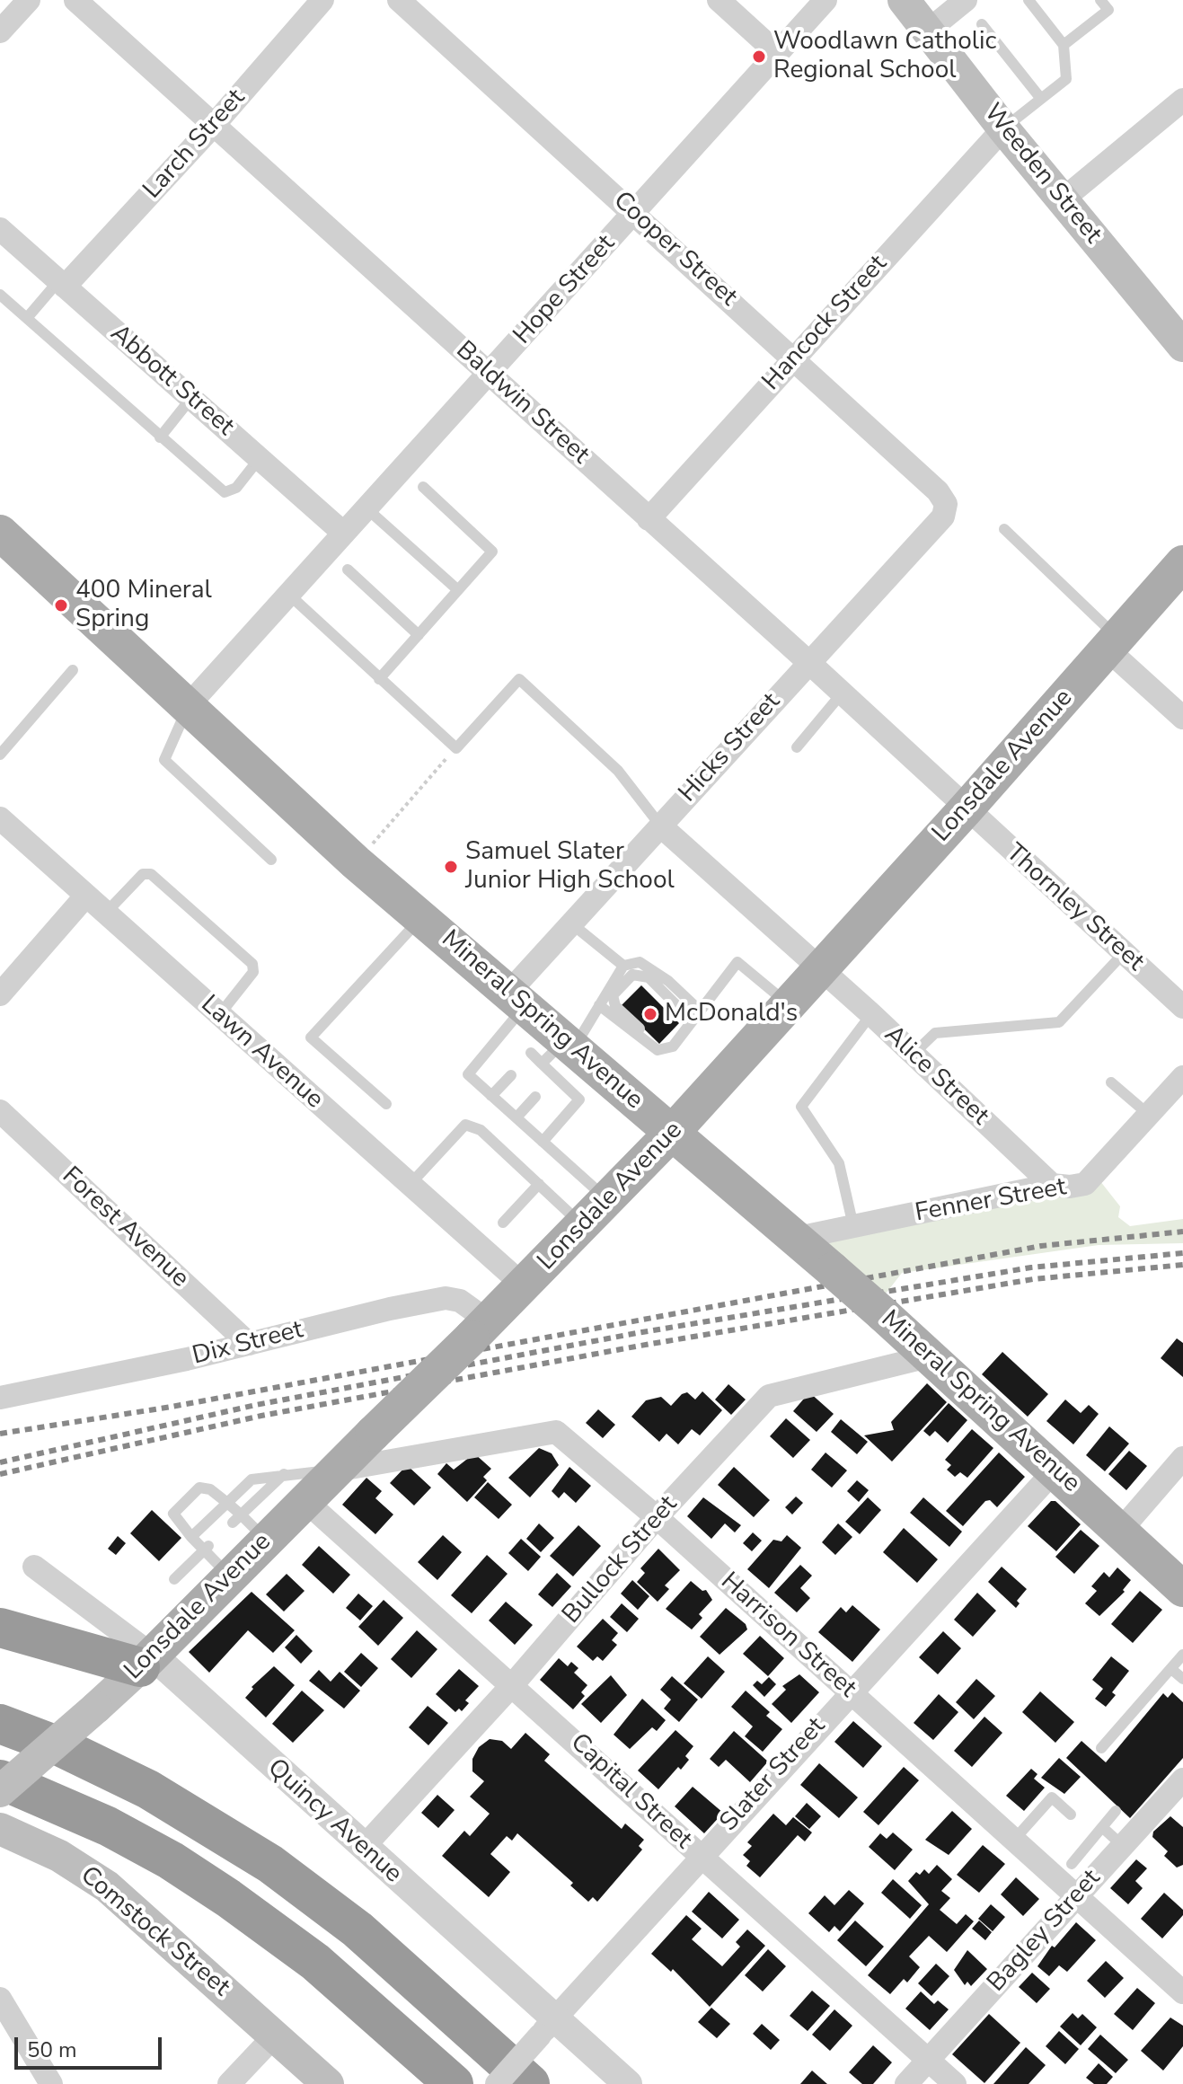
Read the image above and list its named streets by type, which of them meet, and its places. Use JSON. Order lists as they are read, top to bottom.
{
  "streets": {
    "main road": [
      "Weeden Street",
      "Lonsdale Avenue",
      "Mineral Spring Avenue",
      "Comstock Street"
    ],
    "street": [
      "Larch Street",
      "Cooper Street",
      "Hope Street",
      "Hancock Street",
      "Abbott Street",
      "Baldwin Street",
      "Hicks Street",
      "Thornley Street",
      "Lawn Avenue",
      "Alice Street",
      "Fenner Street",
      "Forest Avenue",
      "Dix Street",
      "Bullock Street",
      "Harrison Street",
      "Slater Street",
      "Capital Street",
      "Quincy Avenue",
      "Bagley Street"
    ]
  },
  "crossings": [
    ["Larch Street", "Abbott Street"],
    ["Larch Street", "Baldwin Street"],
    ["Weeden Street", "Hancock Street"],
    ["Cooper Street", "Hope Street"],
    ["Cooper Street", "Hancock Street"],
    ["Cooper Street", "Hicks Street"],
    ["Hope Street", "Abbott Street"],
    ["Hope Street", "Baldwin Street"],
    ["Hope Street", "Mineral Spring Avenue"],
    ["Hancock Street", "Baldwin Street"],
    ["Baldwin Street", "Hicks Street"],
    ["Baldwin Street", "Lonsdale Avenue"],
    ["Baldwin Street", "Thornley Street"],
    ["Hicks Street", "Mineral Spring Avenue"],
    ["Lonsdale Avenue", "Thornley Street"],
    ["Lonsdale Avenue", "Mineral Spring Avenue"],
    ["Lonsdale Avenue", "Lawn Avenue"],
    ["Lonsdale Avenue", "Alice Street"],
    ["Lonsdale Avenue", "Dix Street"],
    ["Lonsdale Avenue", "Harrison Street"],
    ["Lonsdale Avenue", "Capital Street"],
    ["Lonsdale Avenue", "Quincy Avenue"],
    ["Mineral Spring Avenue", "Fenner Street"],
    ["Mineral Spring Avenue", "Bullock Street"],
    ["Mineral Spring Avenue", "Slater Street"],
    ["Alice Street", "Fenner Street"],
    ["Forest Avenue", "Dix Street"],
    ["Bullock Street", "Harrison Street"],
    ["Bullock Street", "Capital Street"],
    ["Bullock Street", "Quincy Avenue"],
    ["Harrison Street", "Slater Street"],
    ["Harrison Street", "Bagley Street"],
    ["Slater Street", "Capital Street"],
    ["Slater Street", "Quincy Avenue"],
    ["Capital Street", "Bagley Street"]
  ],
  "places": [
    "Woodlawn Catholic Regional School",
    "400 Mineral Spring",
    "Samuel Slater Junior High School",
    "McDonald's"
  ],
  "scale_bar": "50 m"
}
